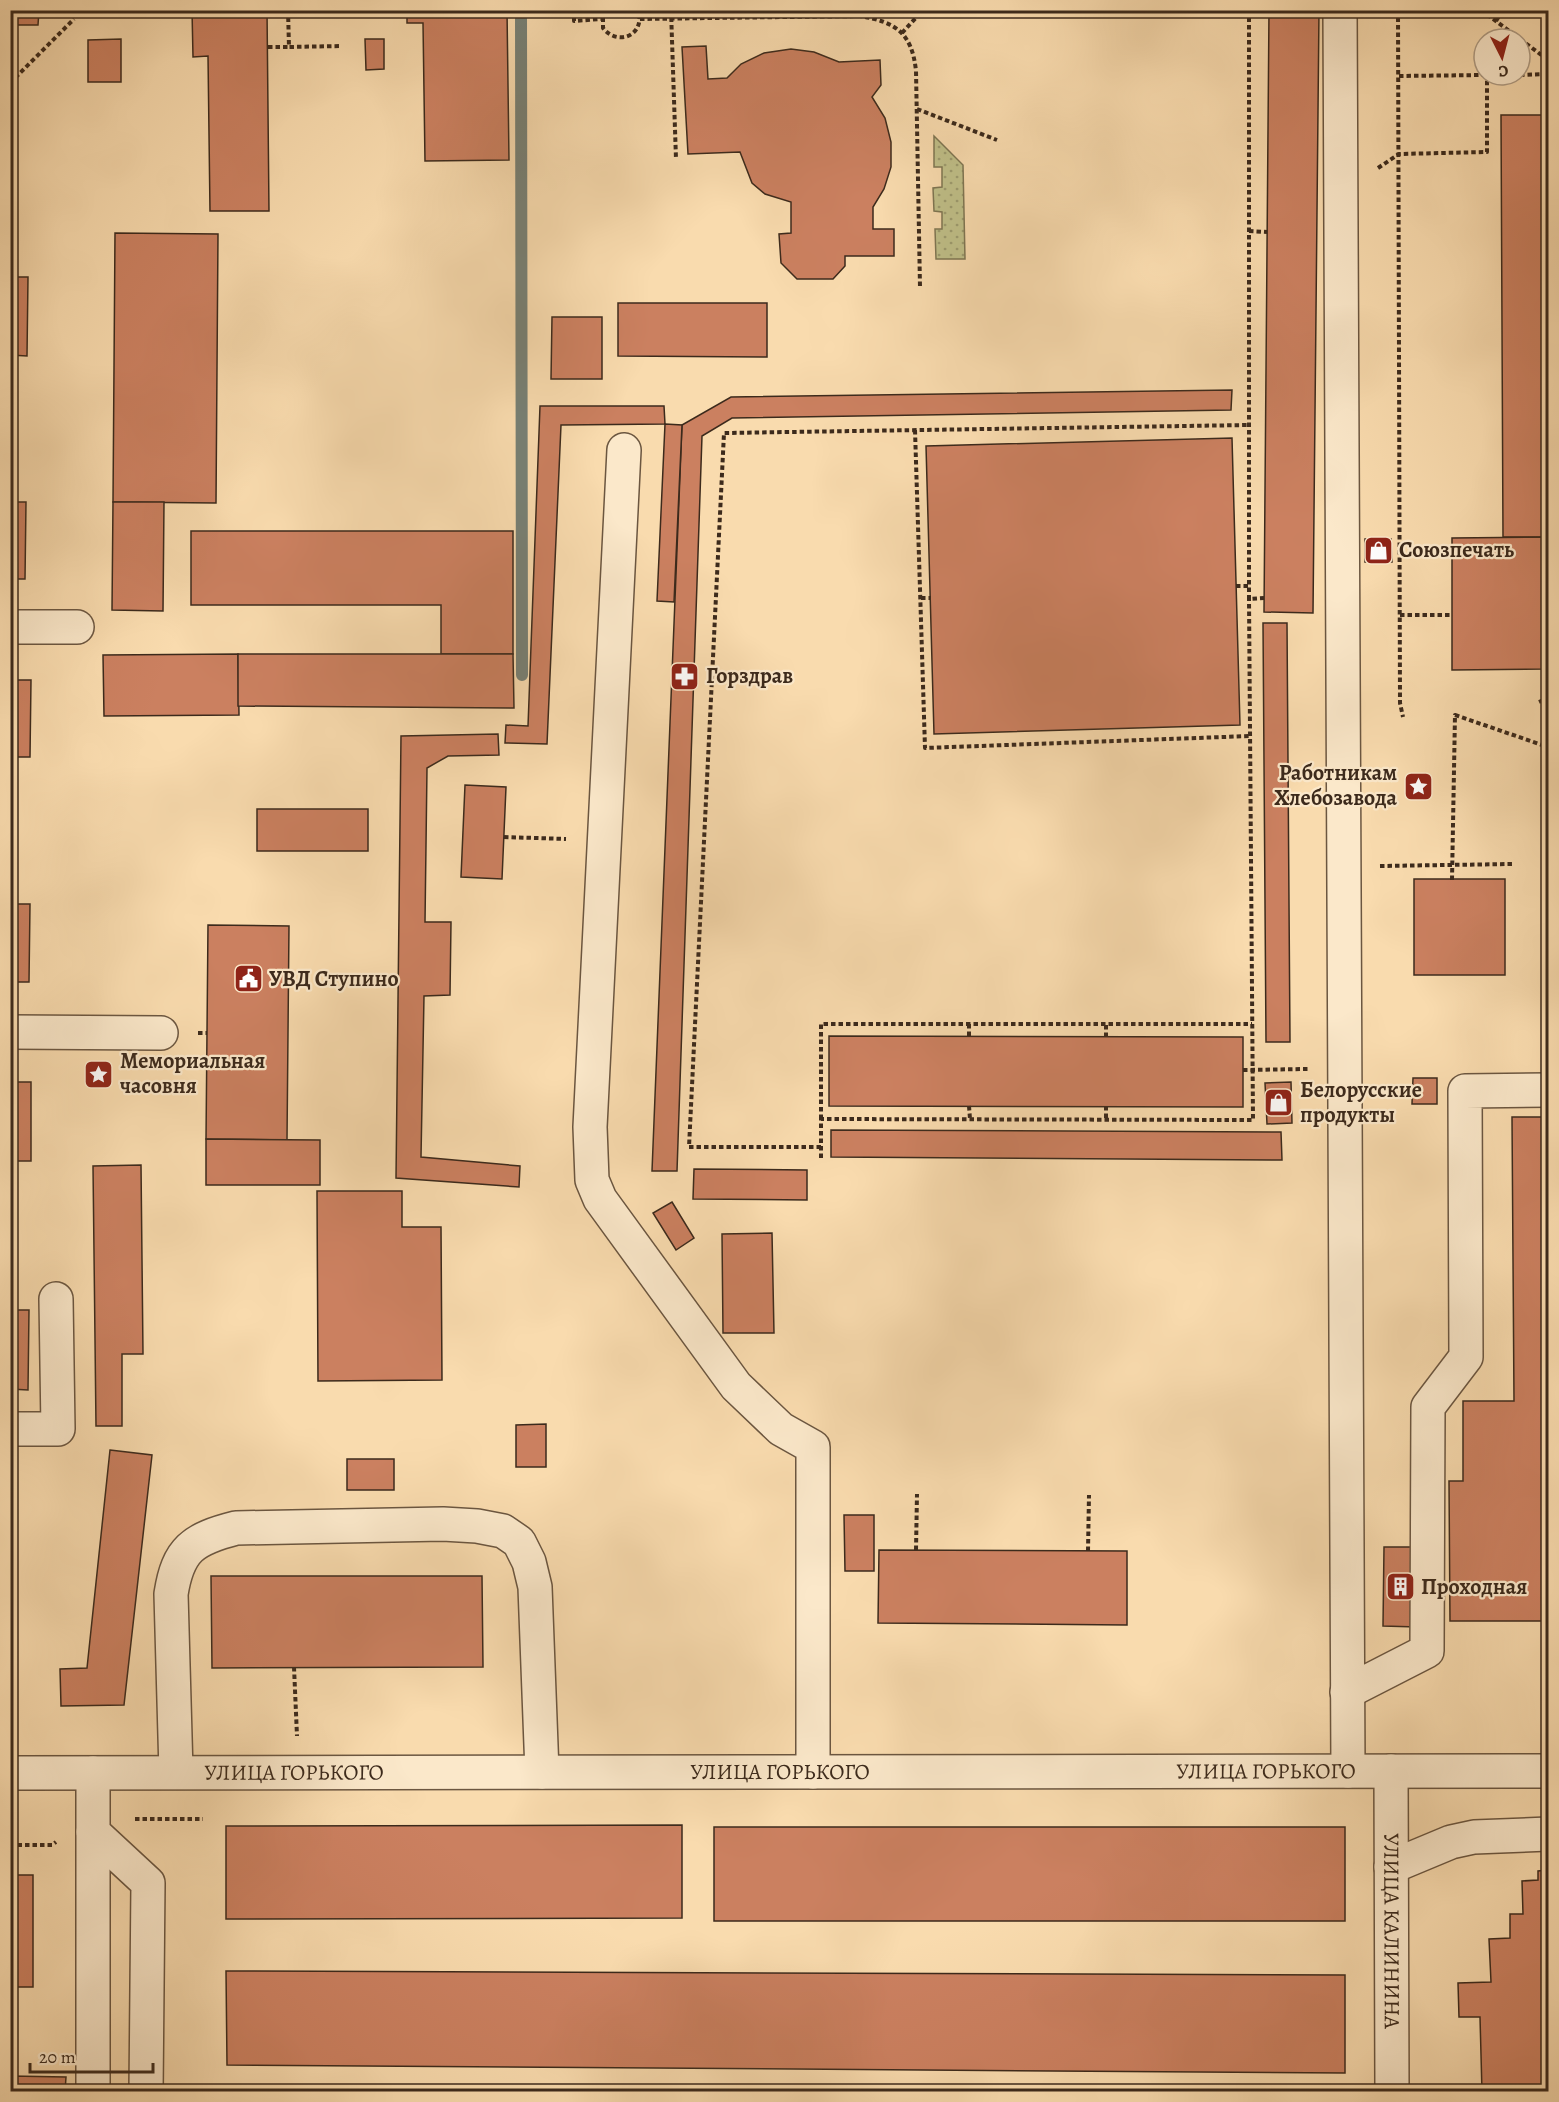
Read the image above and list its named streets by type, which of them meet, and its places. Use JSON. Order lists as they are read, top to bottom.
{
  "streets": {
    "street": ["УЛИЦА ГОРЬКОГО", "УЛИЦА КАЛИНИНА"]
  },
  "crossings": [
    ["УЛИЦА ГОРЬКОГО", "УЛИЦА КАЛИНИНА"]
  ],
  "places": {
    "shop": ["Союзпечать", "Белорусские продукты"],
    "pharmacy": ["Горздрав"],
    "place": ["Работникам Хлебозавода", "Мемориальная часовня"],
    "public building": ["УВД Ступино"],
    "building": ["Проходная"]
  },
  "scale_bar": "20 m",
  "north": "bottom"
}
